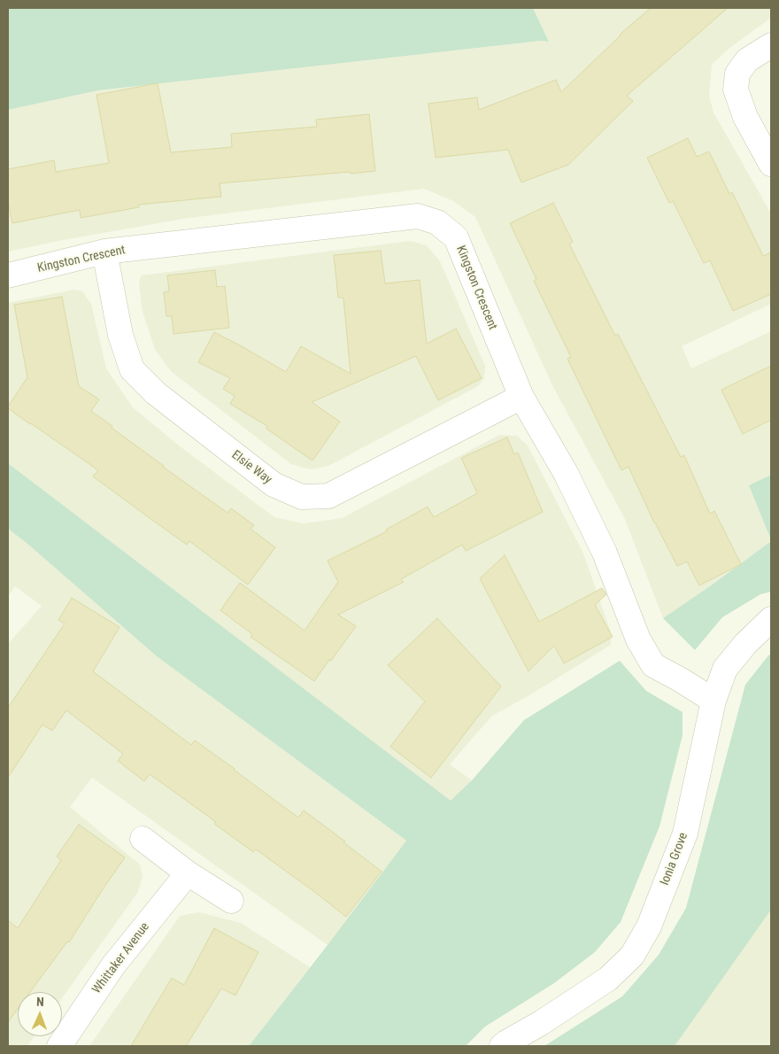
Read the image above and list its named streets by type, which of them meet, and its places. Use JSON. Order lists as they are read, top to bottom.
{
  "streets": {
    "street": [
      "Kingston Crescent",
      "Elsie Way",
      "Ionia Grove",
      "Whittaker Avenue"
    ]
  },
  "crossings": [
    ["Kingston Crescent", "Elsie Way"],
    ["Kingston Crescent", "Ionia Grove"]
  ],
  "north": "top"
}
